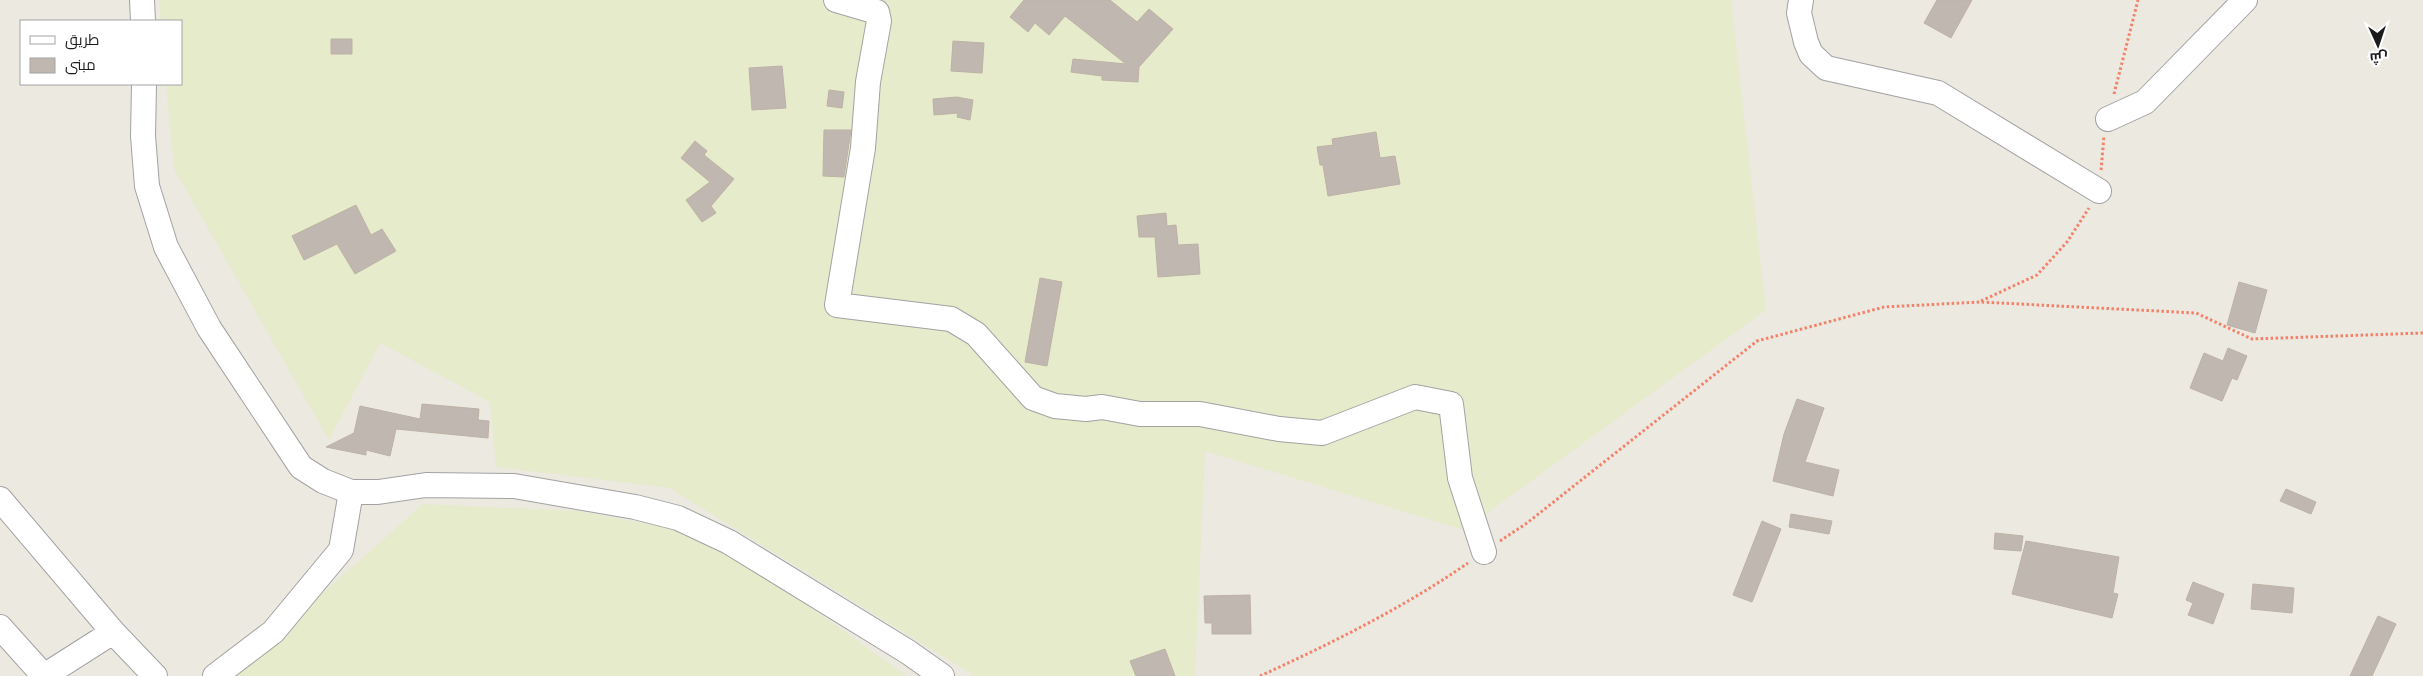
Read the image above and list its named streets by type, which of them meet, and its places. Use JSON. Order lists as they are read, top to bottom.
{
  "legend": ["طريق", "مبنى"],
  "north": "bottom"
}
